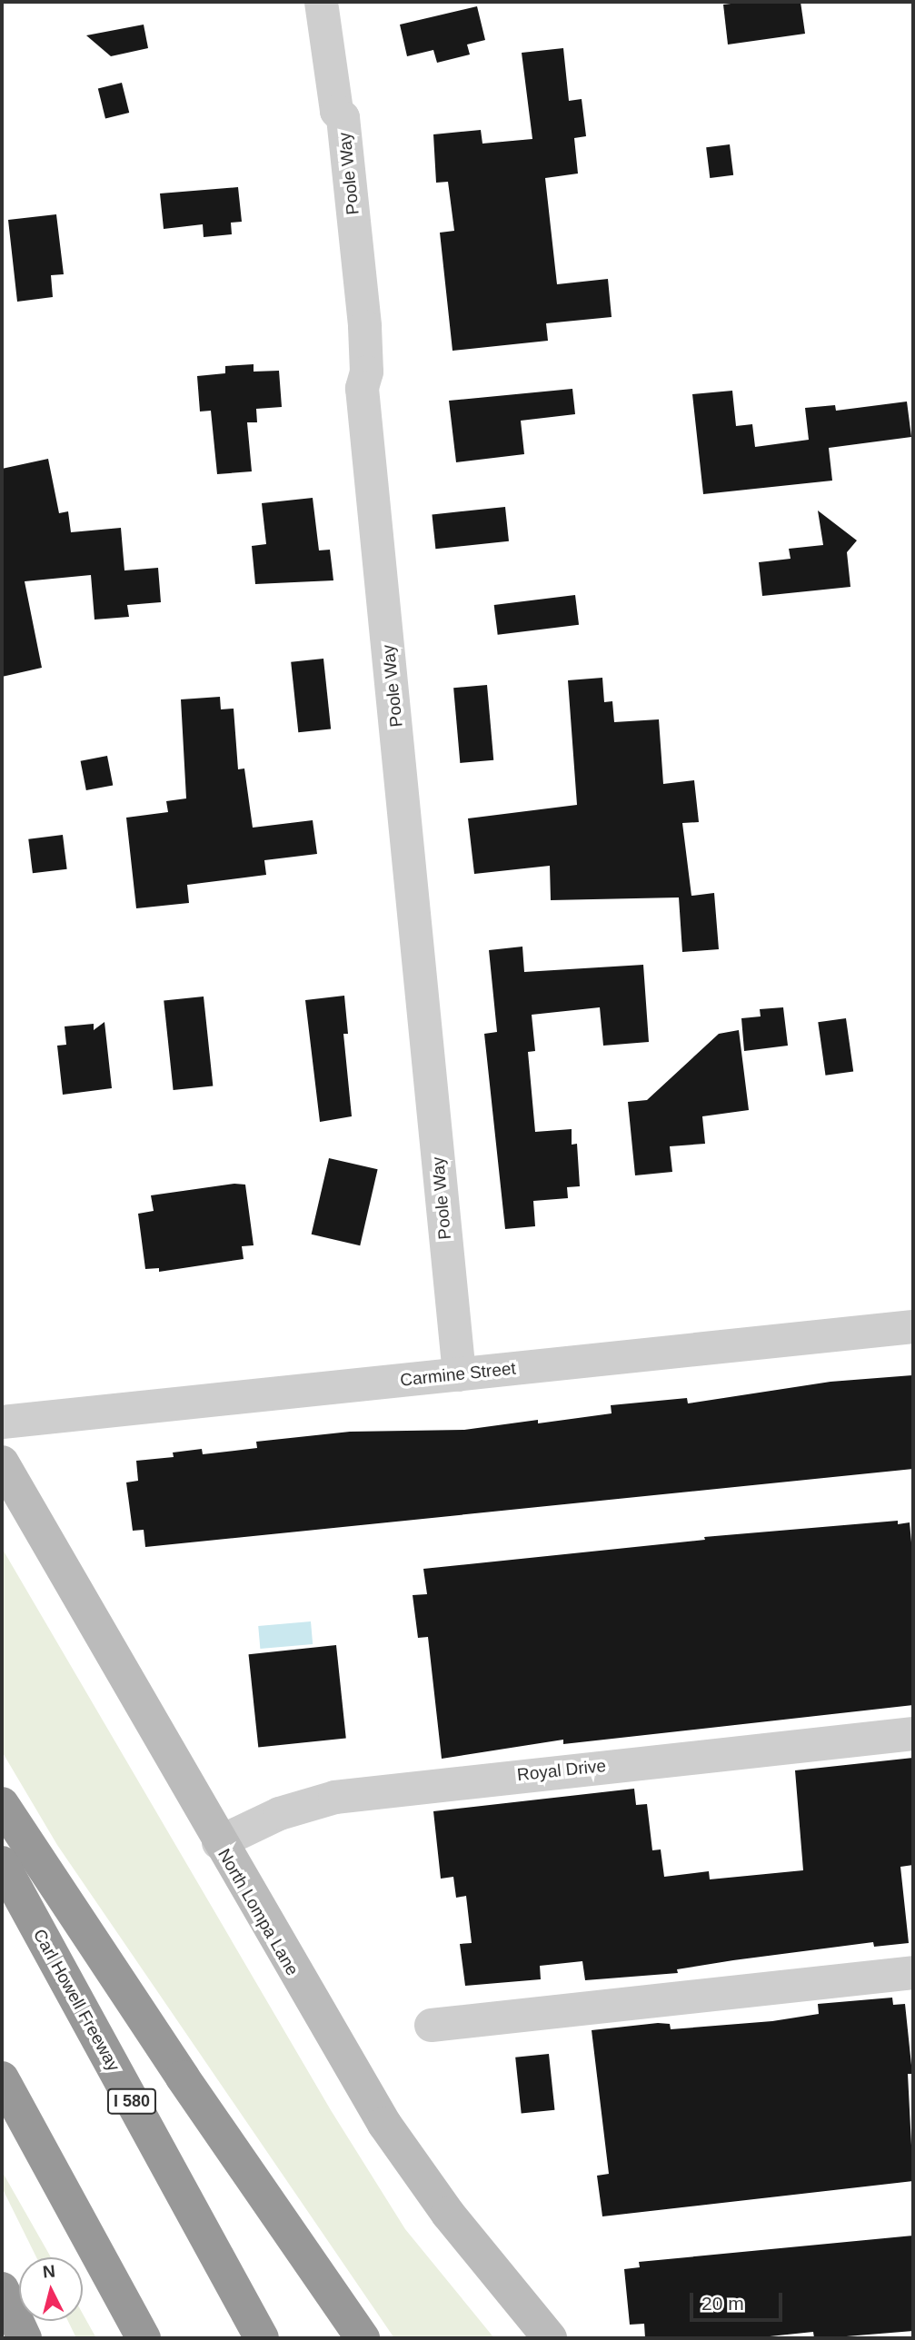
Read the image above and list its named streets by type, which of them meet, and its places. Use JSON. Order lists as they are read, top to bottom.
{
  "streets": {
    "highway": ["Carl Howell Freeway", "I 580"],
    "street": [
      "Poole Way",
      "Carmine Street",
      "Royal Drive",
      "North Lompa Lane"
    ]
  },
  "crossings": [
    ["Poole Way", "Carmine Street"],
    ["Royal Drive", "North Lompa Lane"]
  ],
  "scale_bar": "20 m",
  "north": "top"
}
